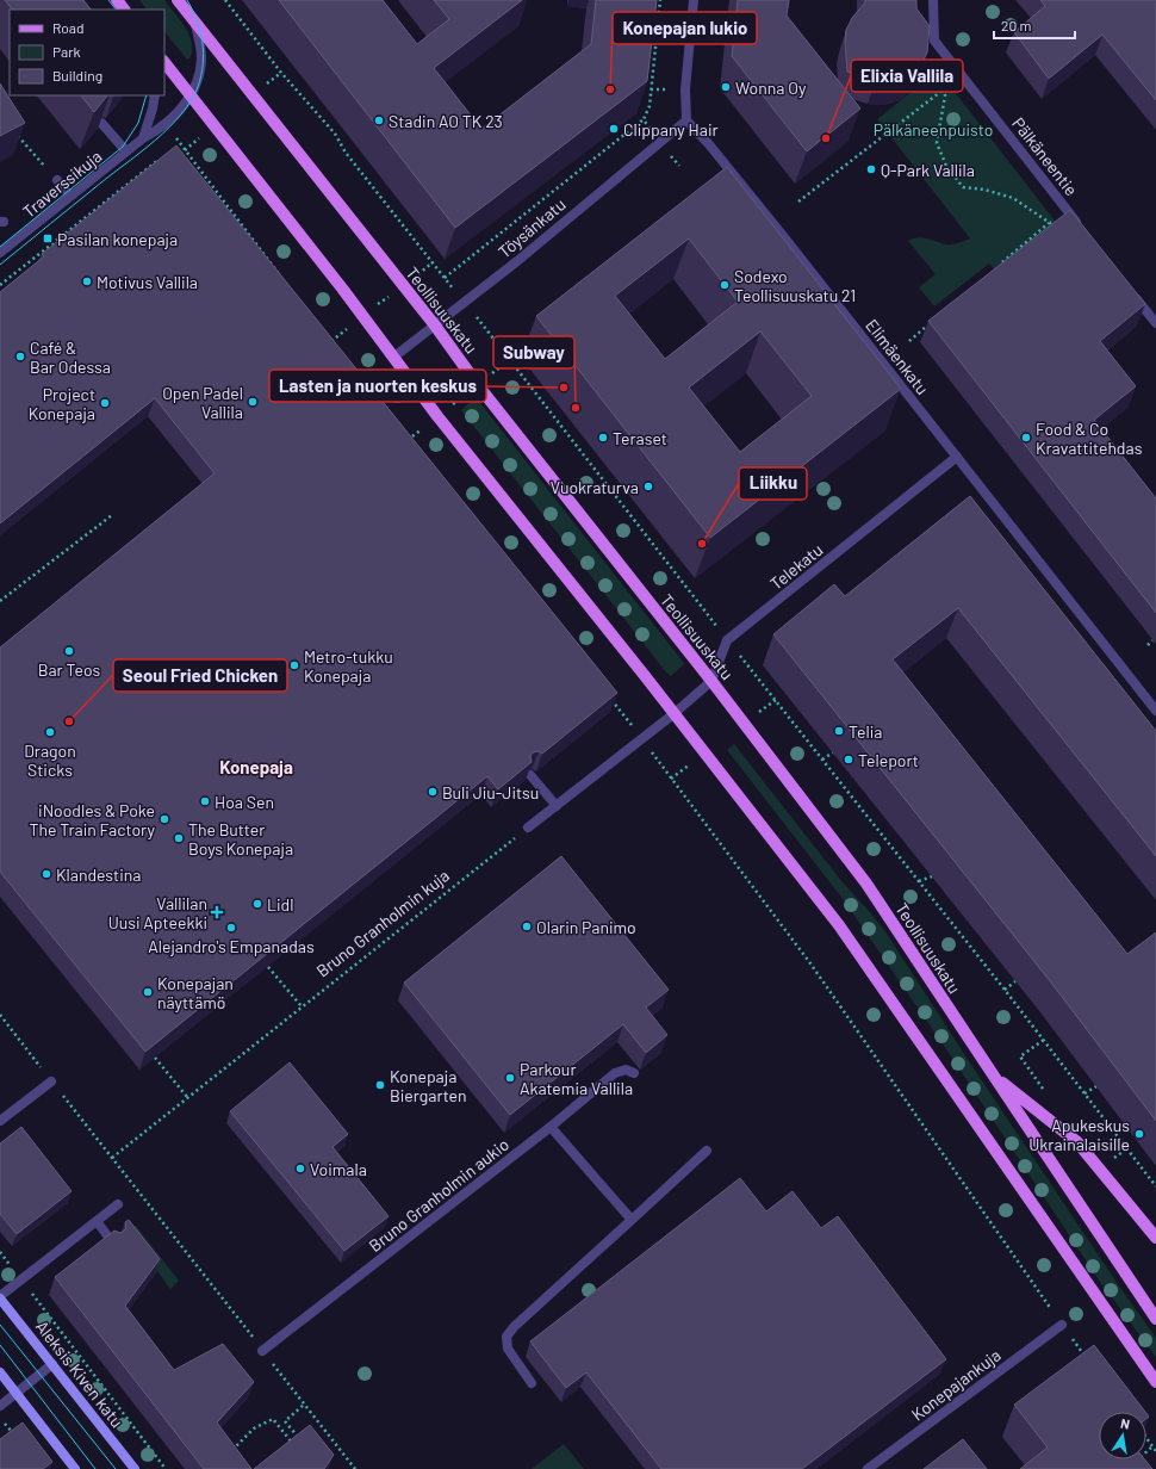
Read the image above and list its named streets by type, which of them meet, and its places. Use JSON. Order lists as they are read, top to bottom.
{
  "streets": {
    "main road": ["Teollisuuskatu", "Aleksis Kiven katu"],
    "street": [
      "Pälkäneentie",
      "Traverssikuja",
      "Töysänkatu",
      "Elimäenkatu",
      "Telekatu",
      "Bruno Granholmin aukio",
      "Konepajankuja"
    ],
    "path": ["Bruno Granholmin kuja"]
  },
  "crossings": [
    ["Traverssikuja", "Teollisuuskatu"],
    ["Töysänkatu", "Teollisuuskatu"],
    ["Töysänkatu", "Elimäenkatu"],
    ["Elimäenkatu", "Telekatu"]
  ],
  "districts": ["Konepaja"],
  "parks": ["Pälkäneenpuisto"],
  "places": {
    "other": [
      "Wonna Oy",
      "Konepajan lukio",
      "Stadin AO TK 23",
      "Clippany Hair",
      "Elixia Vallila",
      "Q-Park Vallila",
      "Motivus Vallila",
      "Sodexo Teollisuuskatu 21",
      "Café & Bar Odessa",
      "Lasten ja nuorten keskus",
      "Open Padel Vallila",
      "Project Konepaja",
      "Subway",
      "Teraset",
      "Food & Co Kravattitehdas",
      "Vuokraturva",
      "Liikku",
      "Bar Teos",
      "Metro-tukku Konepaja",
      "Seoul Fried Chicken",
      "Telia",
      "Dragon Sticks",
      "Teleport",
      "Buli Jiu-Jitsu",
      "Hoa Sen",
      "iNoodles & Poke The Train Factory",
      "The Butter Boys Konepaja",
      "Klandestina",
      "Lidl",
      "Olarin Panimo",
      "Alejandro's Empanadas",
      "Konepajan näyttämö",
      "Parkour Akatemia Vallila",
      "Konepaja Biergarten",
      "Apukeskus Ukrainalaisille",
      "Voimala"
    ],
    "transit": ["Pasilan konepaja"],
    "health": ["Vallilan Uusi Apteekki"]
  },
  "legend": ["Road", "Park", "Building"],
  "scale_bar": "20 m",
  "north": "top"
}
